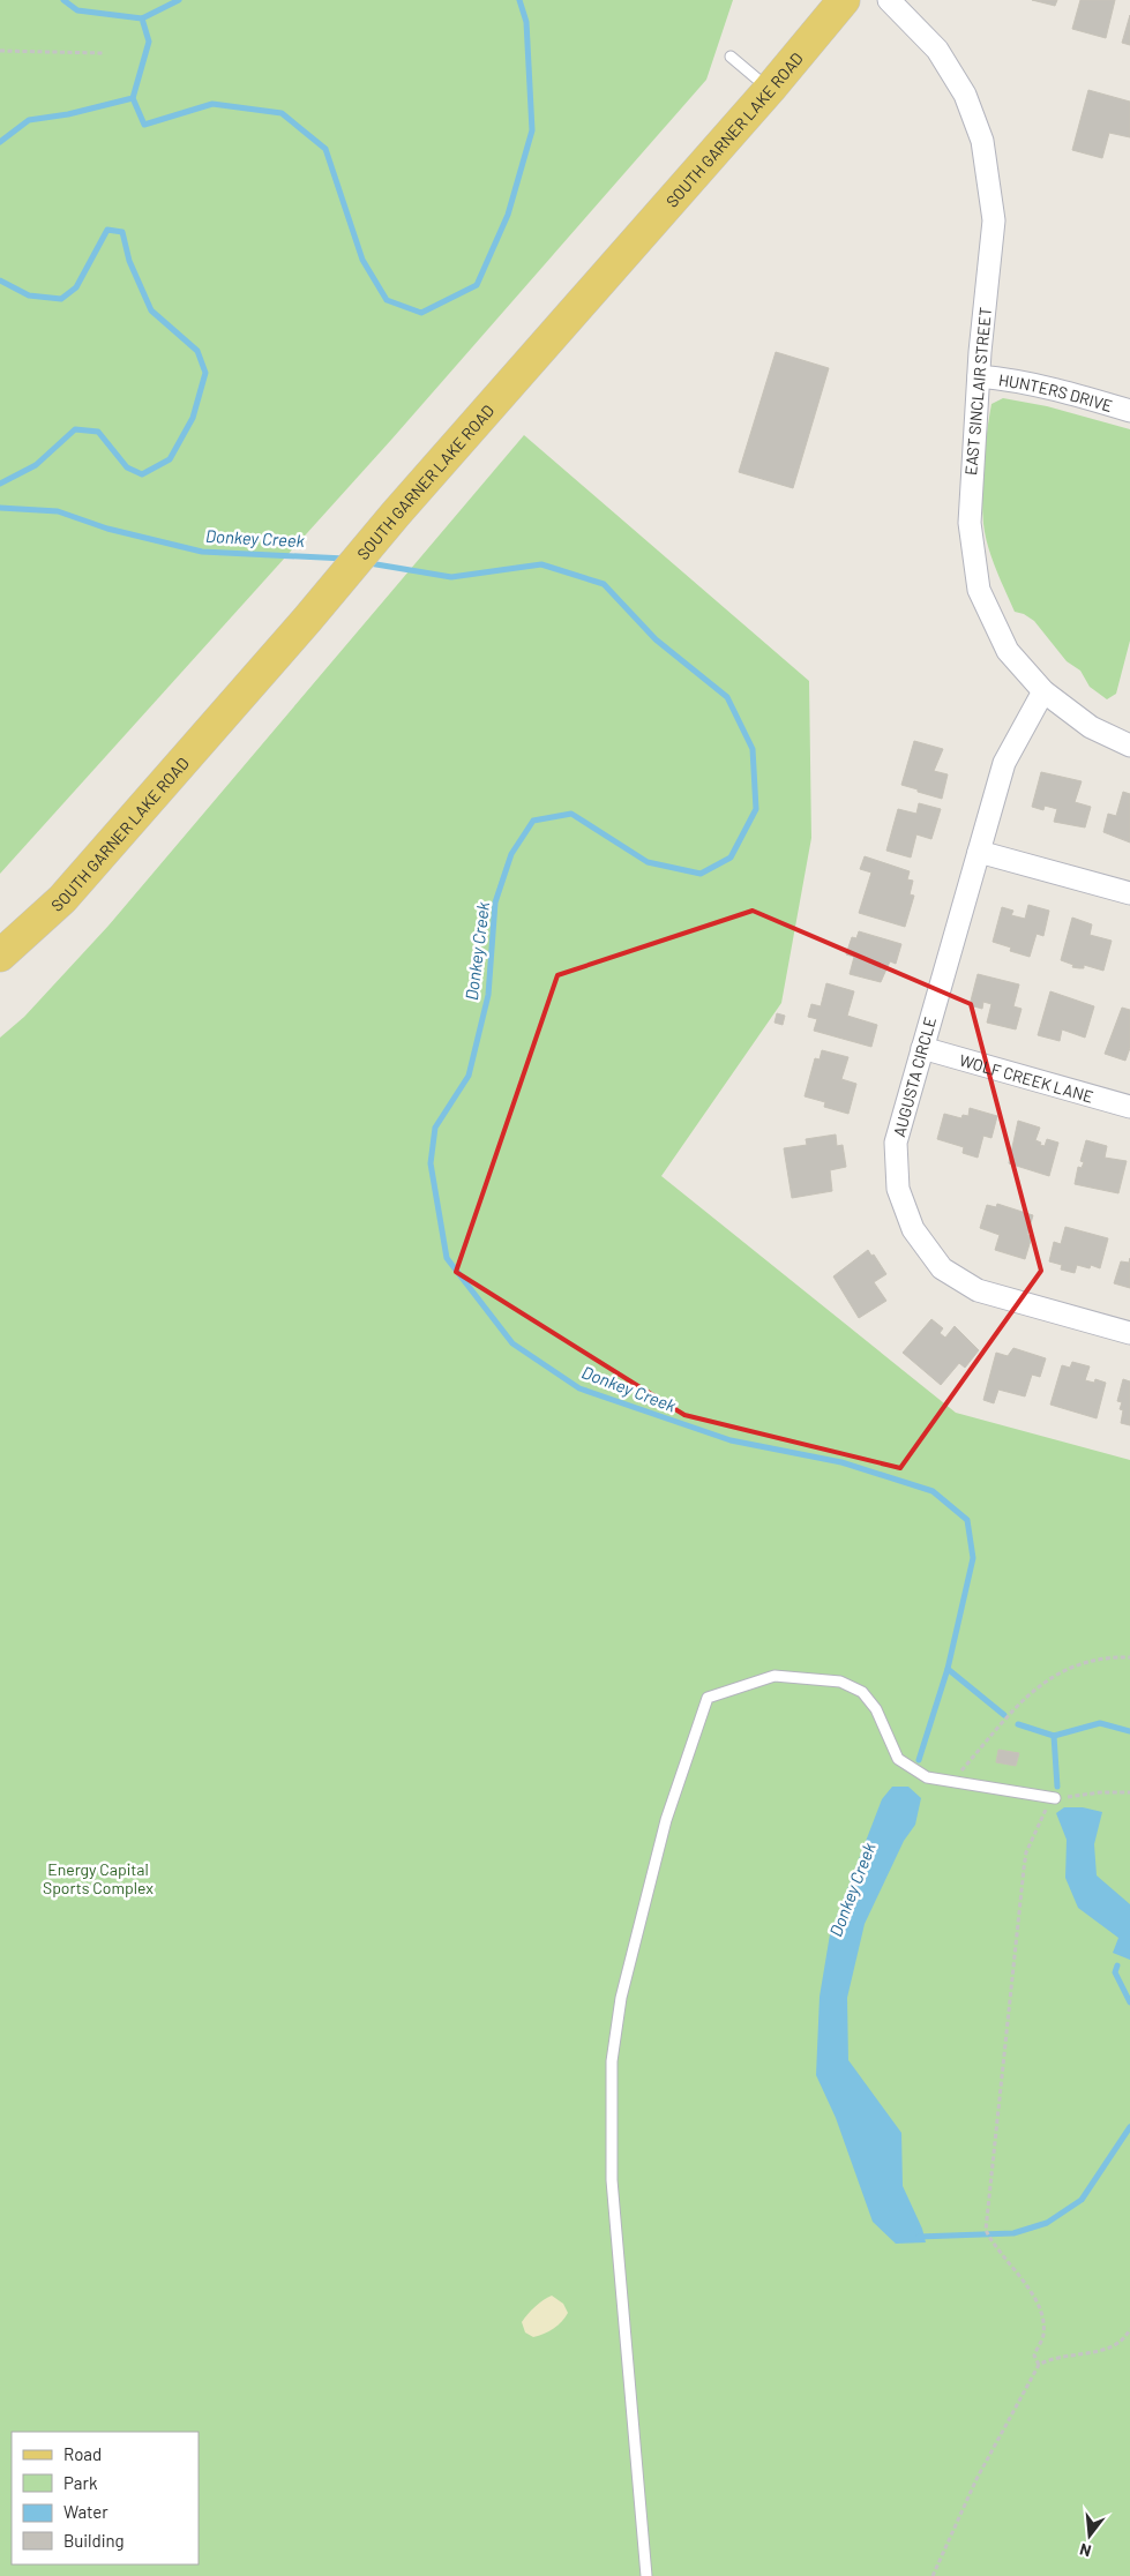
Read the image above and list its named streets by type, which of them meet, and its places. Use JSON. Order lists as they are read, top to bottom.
{
  "streets": {
    "main road": ["SOUTH GARNER LAKE ROAD"],
    "street": [
      "EAST SINCLAIR STREET",
      "HUNTERS DRIVE",
      "AUGUSTA CIRCLE",
      "WOLF CREEK LANE"
    ]
  },
  "crossings": [
    ["EAST SINCLAIR STREET", "HUNTERS DRIVE"],
    ["EAST SINCLAIR STREET", "AUGUSTA CIRCLE"],
    ["AUGUSTA CIRCLE", "WOLF CREEK LANE"]
  ],
  "water": ["Donkey Creek"],
  "parks": ["Energy Capital Sports Complex"],
  "legend": [
    "Road",
    "Park",
    "Water",
    "Building"
  ],
  "north": "bottom"
}
